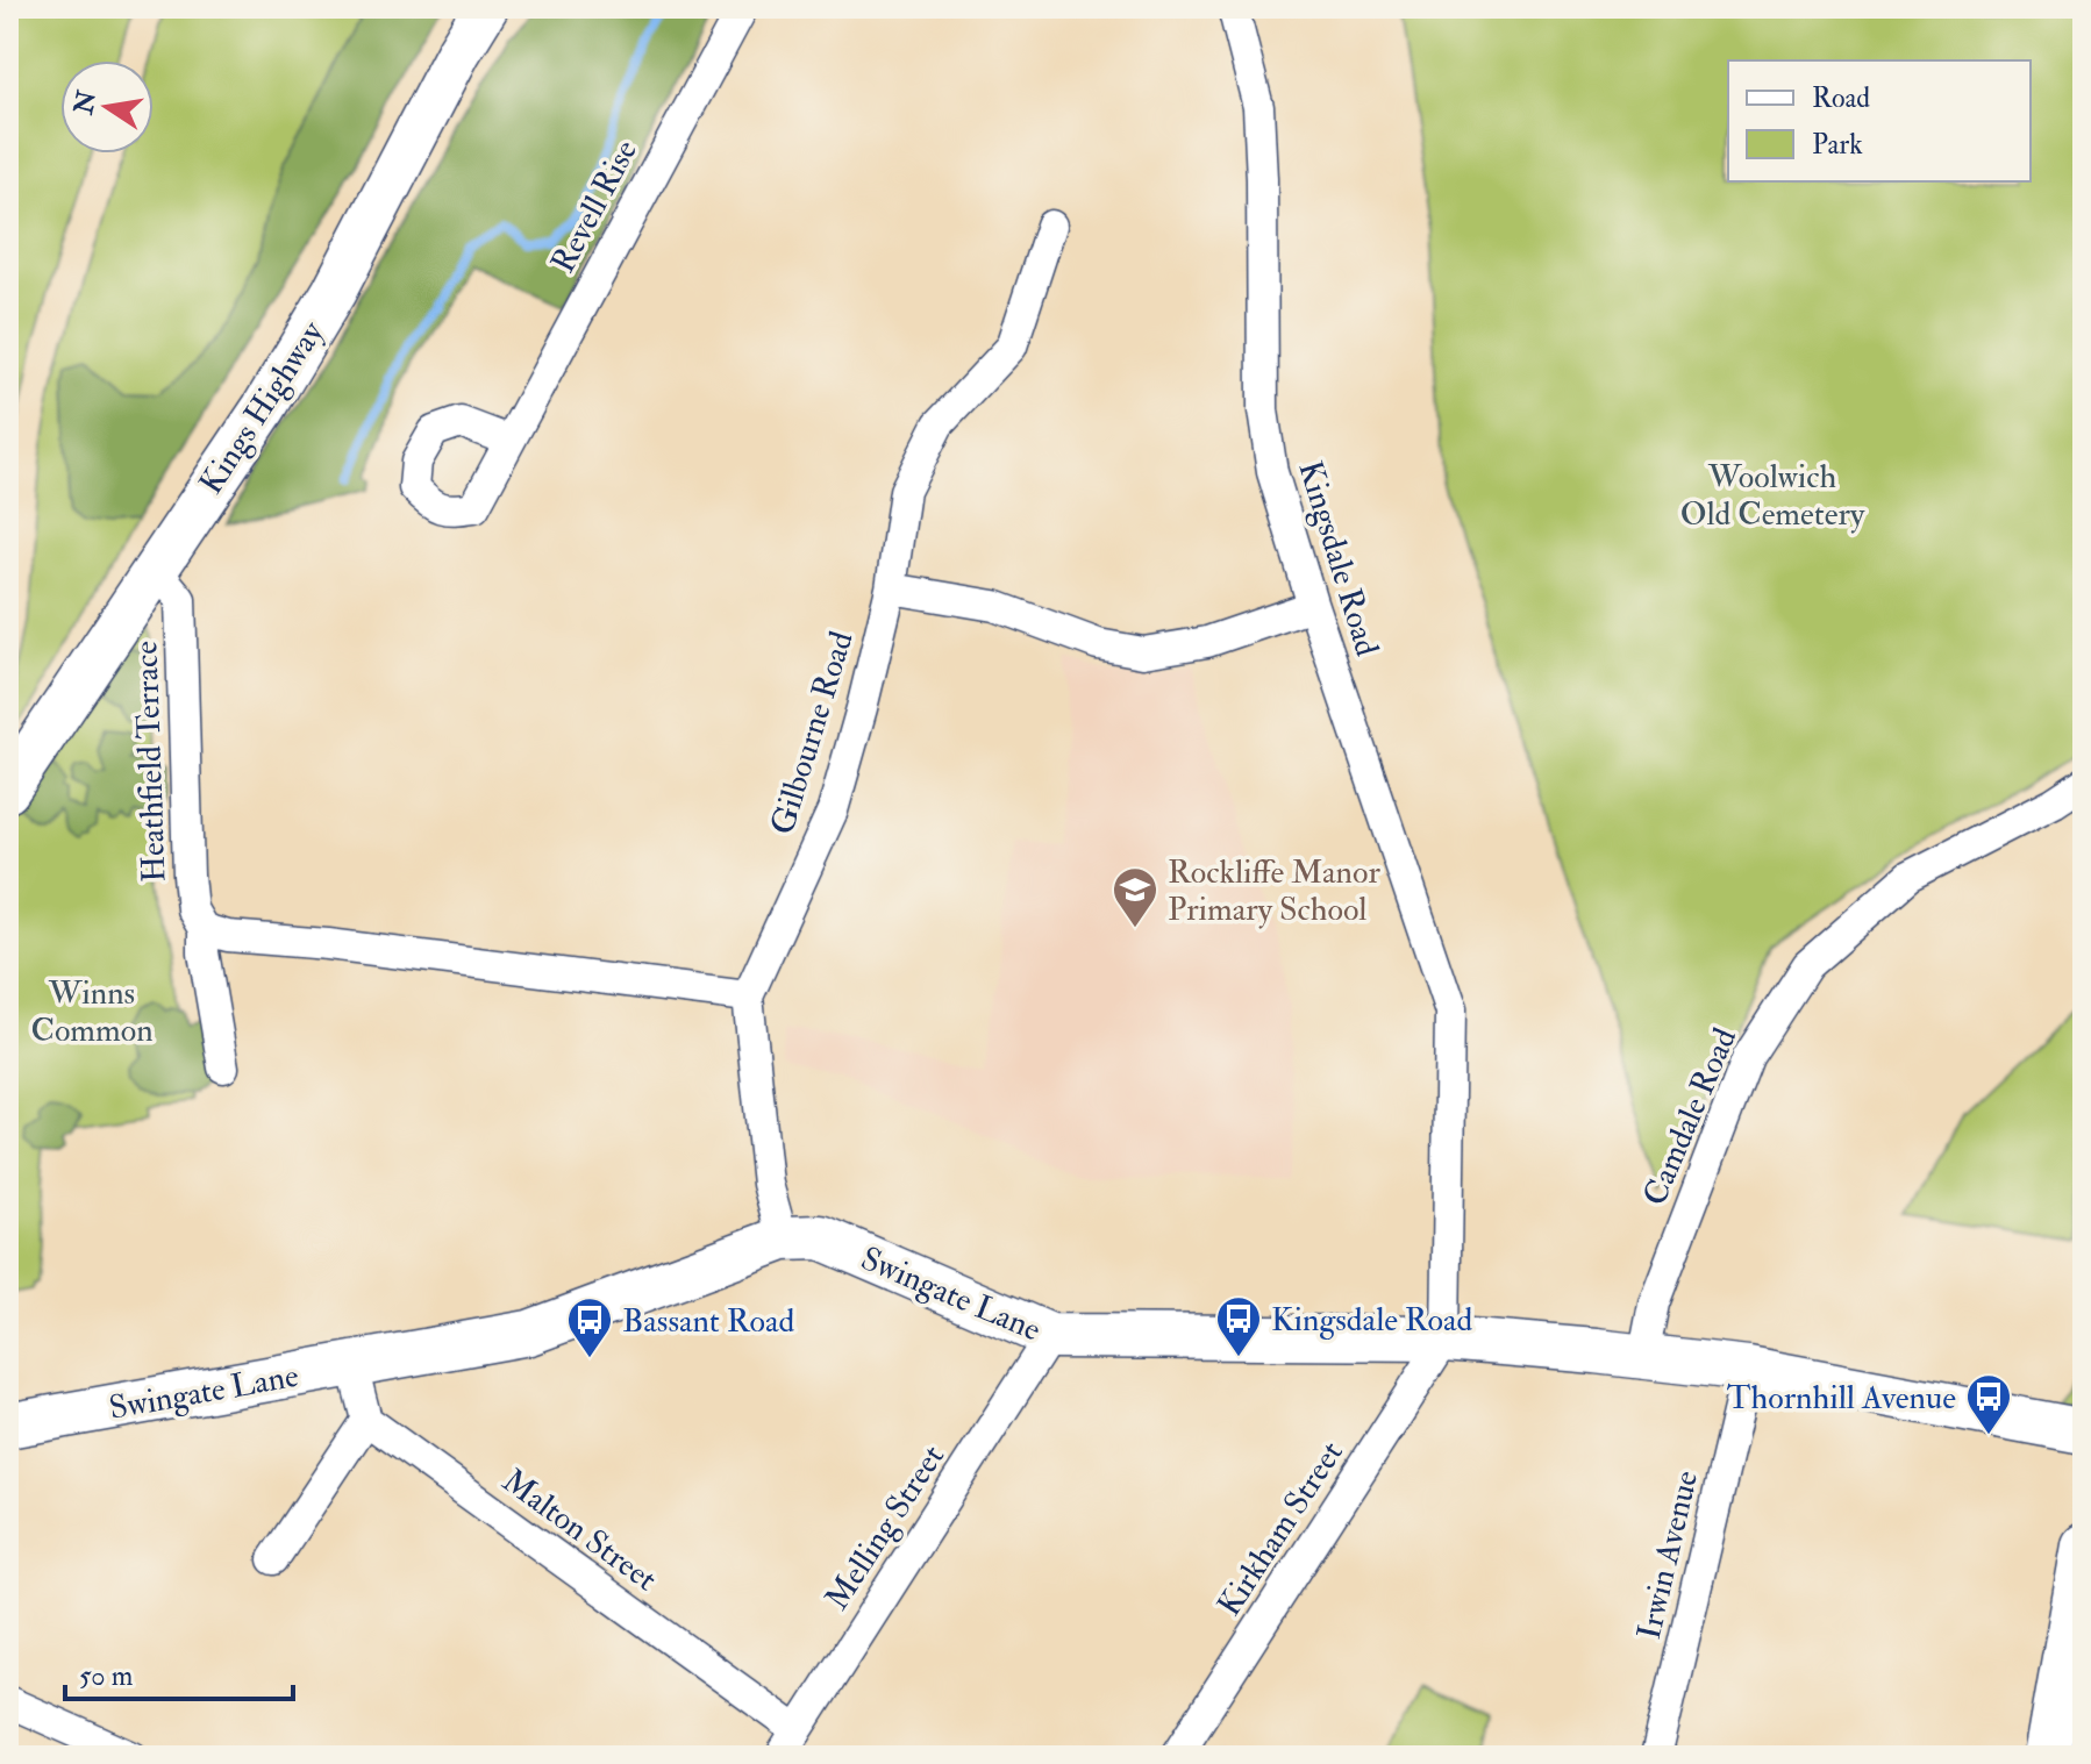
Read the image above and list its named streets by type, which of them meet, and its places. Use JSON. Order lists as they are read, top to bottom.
{
  "streets": {
    "street": [
      "Revell Rise",
      "Kings Highway",
      "Kingsdale Road",
      "Gilbourne Road",
      "Heathfield Terrace",
      "Camdale Road",
      "Swingate Lane",
      "Melling Street",
      "Kirkham Street",
      "Malton Street",
      "Irwin Avenue"
    ]
  },
  "crossings": [
    ["Kings Highway", "Heathfield Terrace"],
    ["Kingsdale Road", "Swingate Lane"],
    ["Kingsdale Road", "Kirkham Street"],
    ["Camdale Road", "Swingate Lane"],
    ["Swingate Lane", "Melling Street"],
    ["Swingate Lane", "Kirkham Street"],
    ["Swingate Lane", "Irwin Avenue"],
    ["Melling Street", "Malton Street"]
  ],
  "parks": ["Woolwich Old Cemetery", "Winns Common"],
  "places": {
    "school or university": ["Rockliffe Manor Primary School"],
    "bus stop": ["Kingsdale Road", "Bassant Road", "Thornhill Avenue"]
  },
  "legend": ["Road", "Park"],
  "scale_bar": "50 m",
  "north": "left"
}
